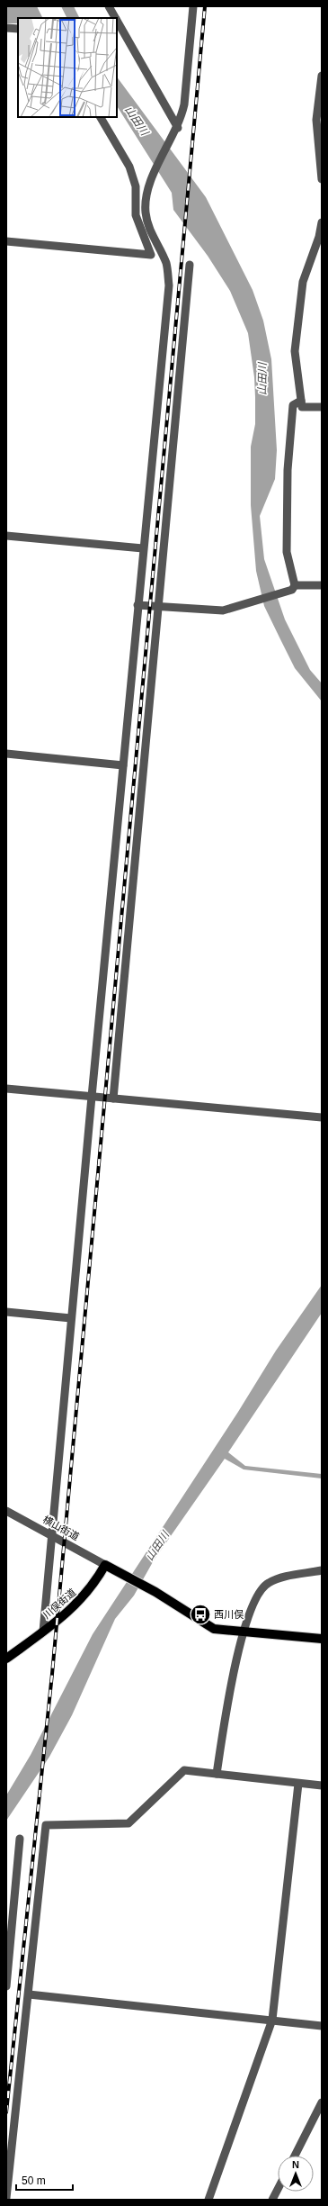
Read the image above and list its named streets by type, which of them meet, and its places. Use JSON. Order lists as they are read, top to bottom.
{
  "streets": {
    "main road": ["川俣街道"],
    "street": ["横山街道"]
  },
  "crossings": [
    ["横山街道", "川俣街道"]
  ],
  "water": ["山田川"],
  "places": {
    "bus stop": ["西川俣"]
  },
  "scale_bar": "50 m",
  "north": "top"
}
